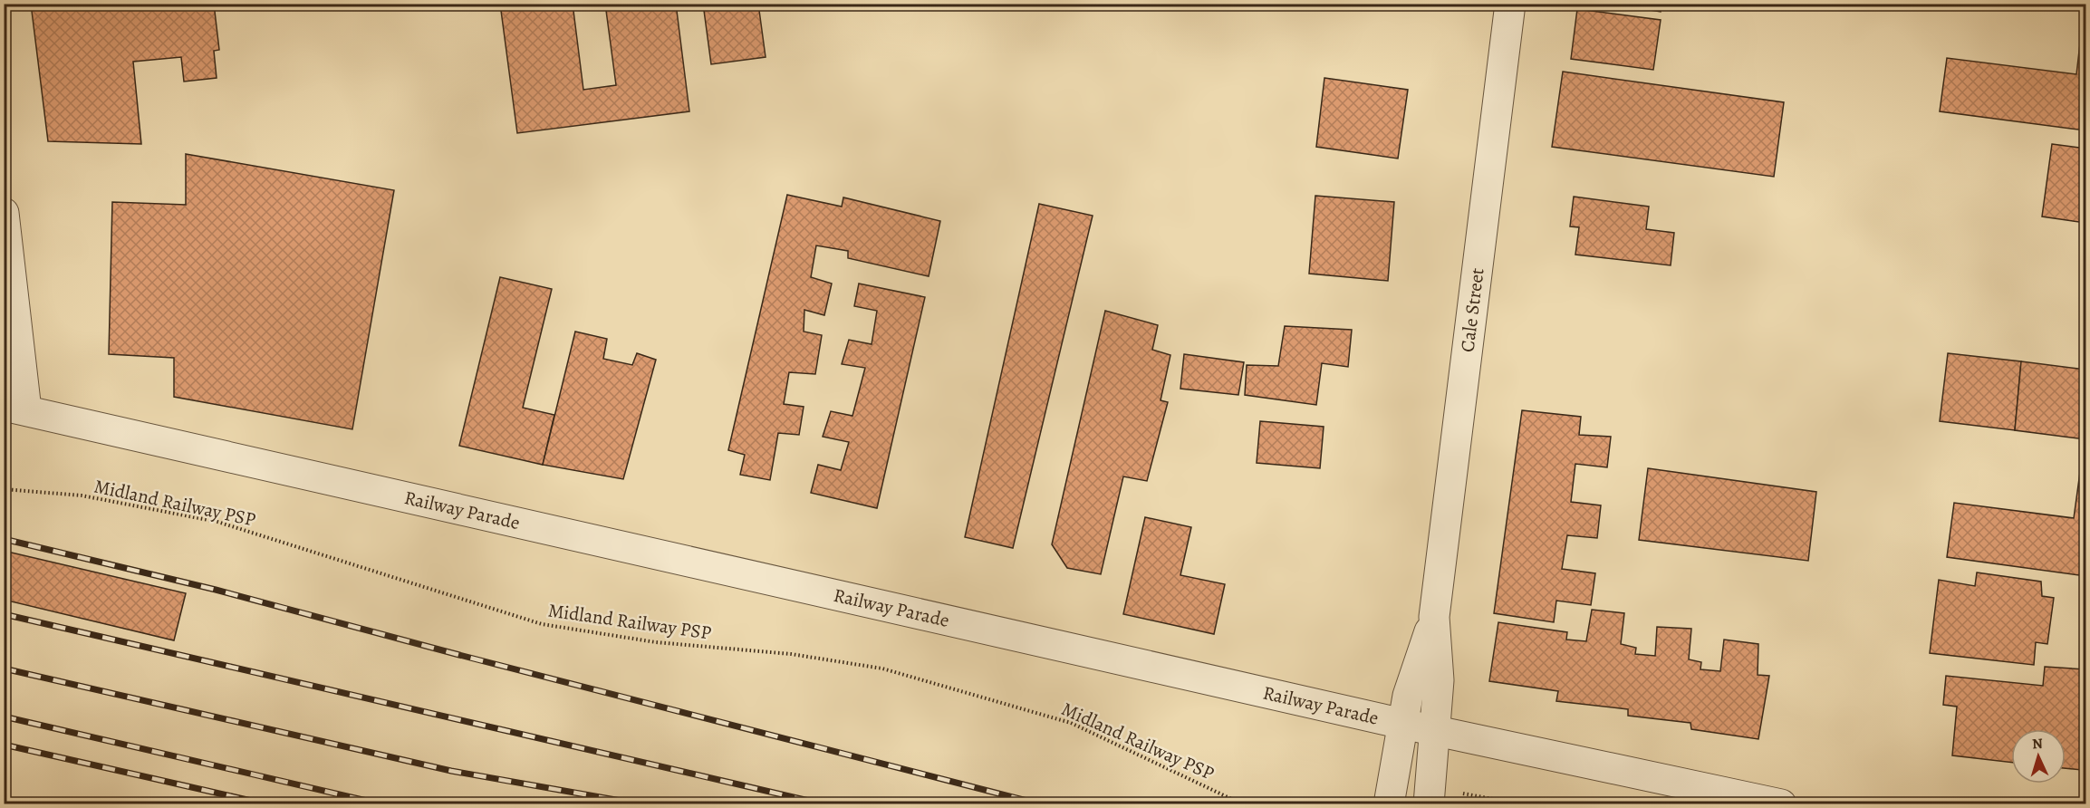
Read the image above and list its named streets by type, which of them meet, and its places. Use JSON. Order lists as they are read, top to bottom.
{
  "streets": {
    "street": ["Cale Street", "Railway Parade"],
    "path": ["Midland Railway PSP"]
  },
  "crossings": [
    ["Cale Street", "Railway Parade"]
  ],
  "north": "top"
}
